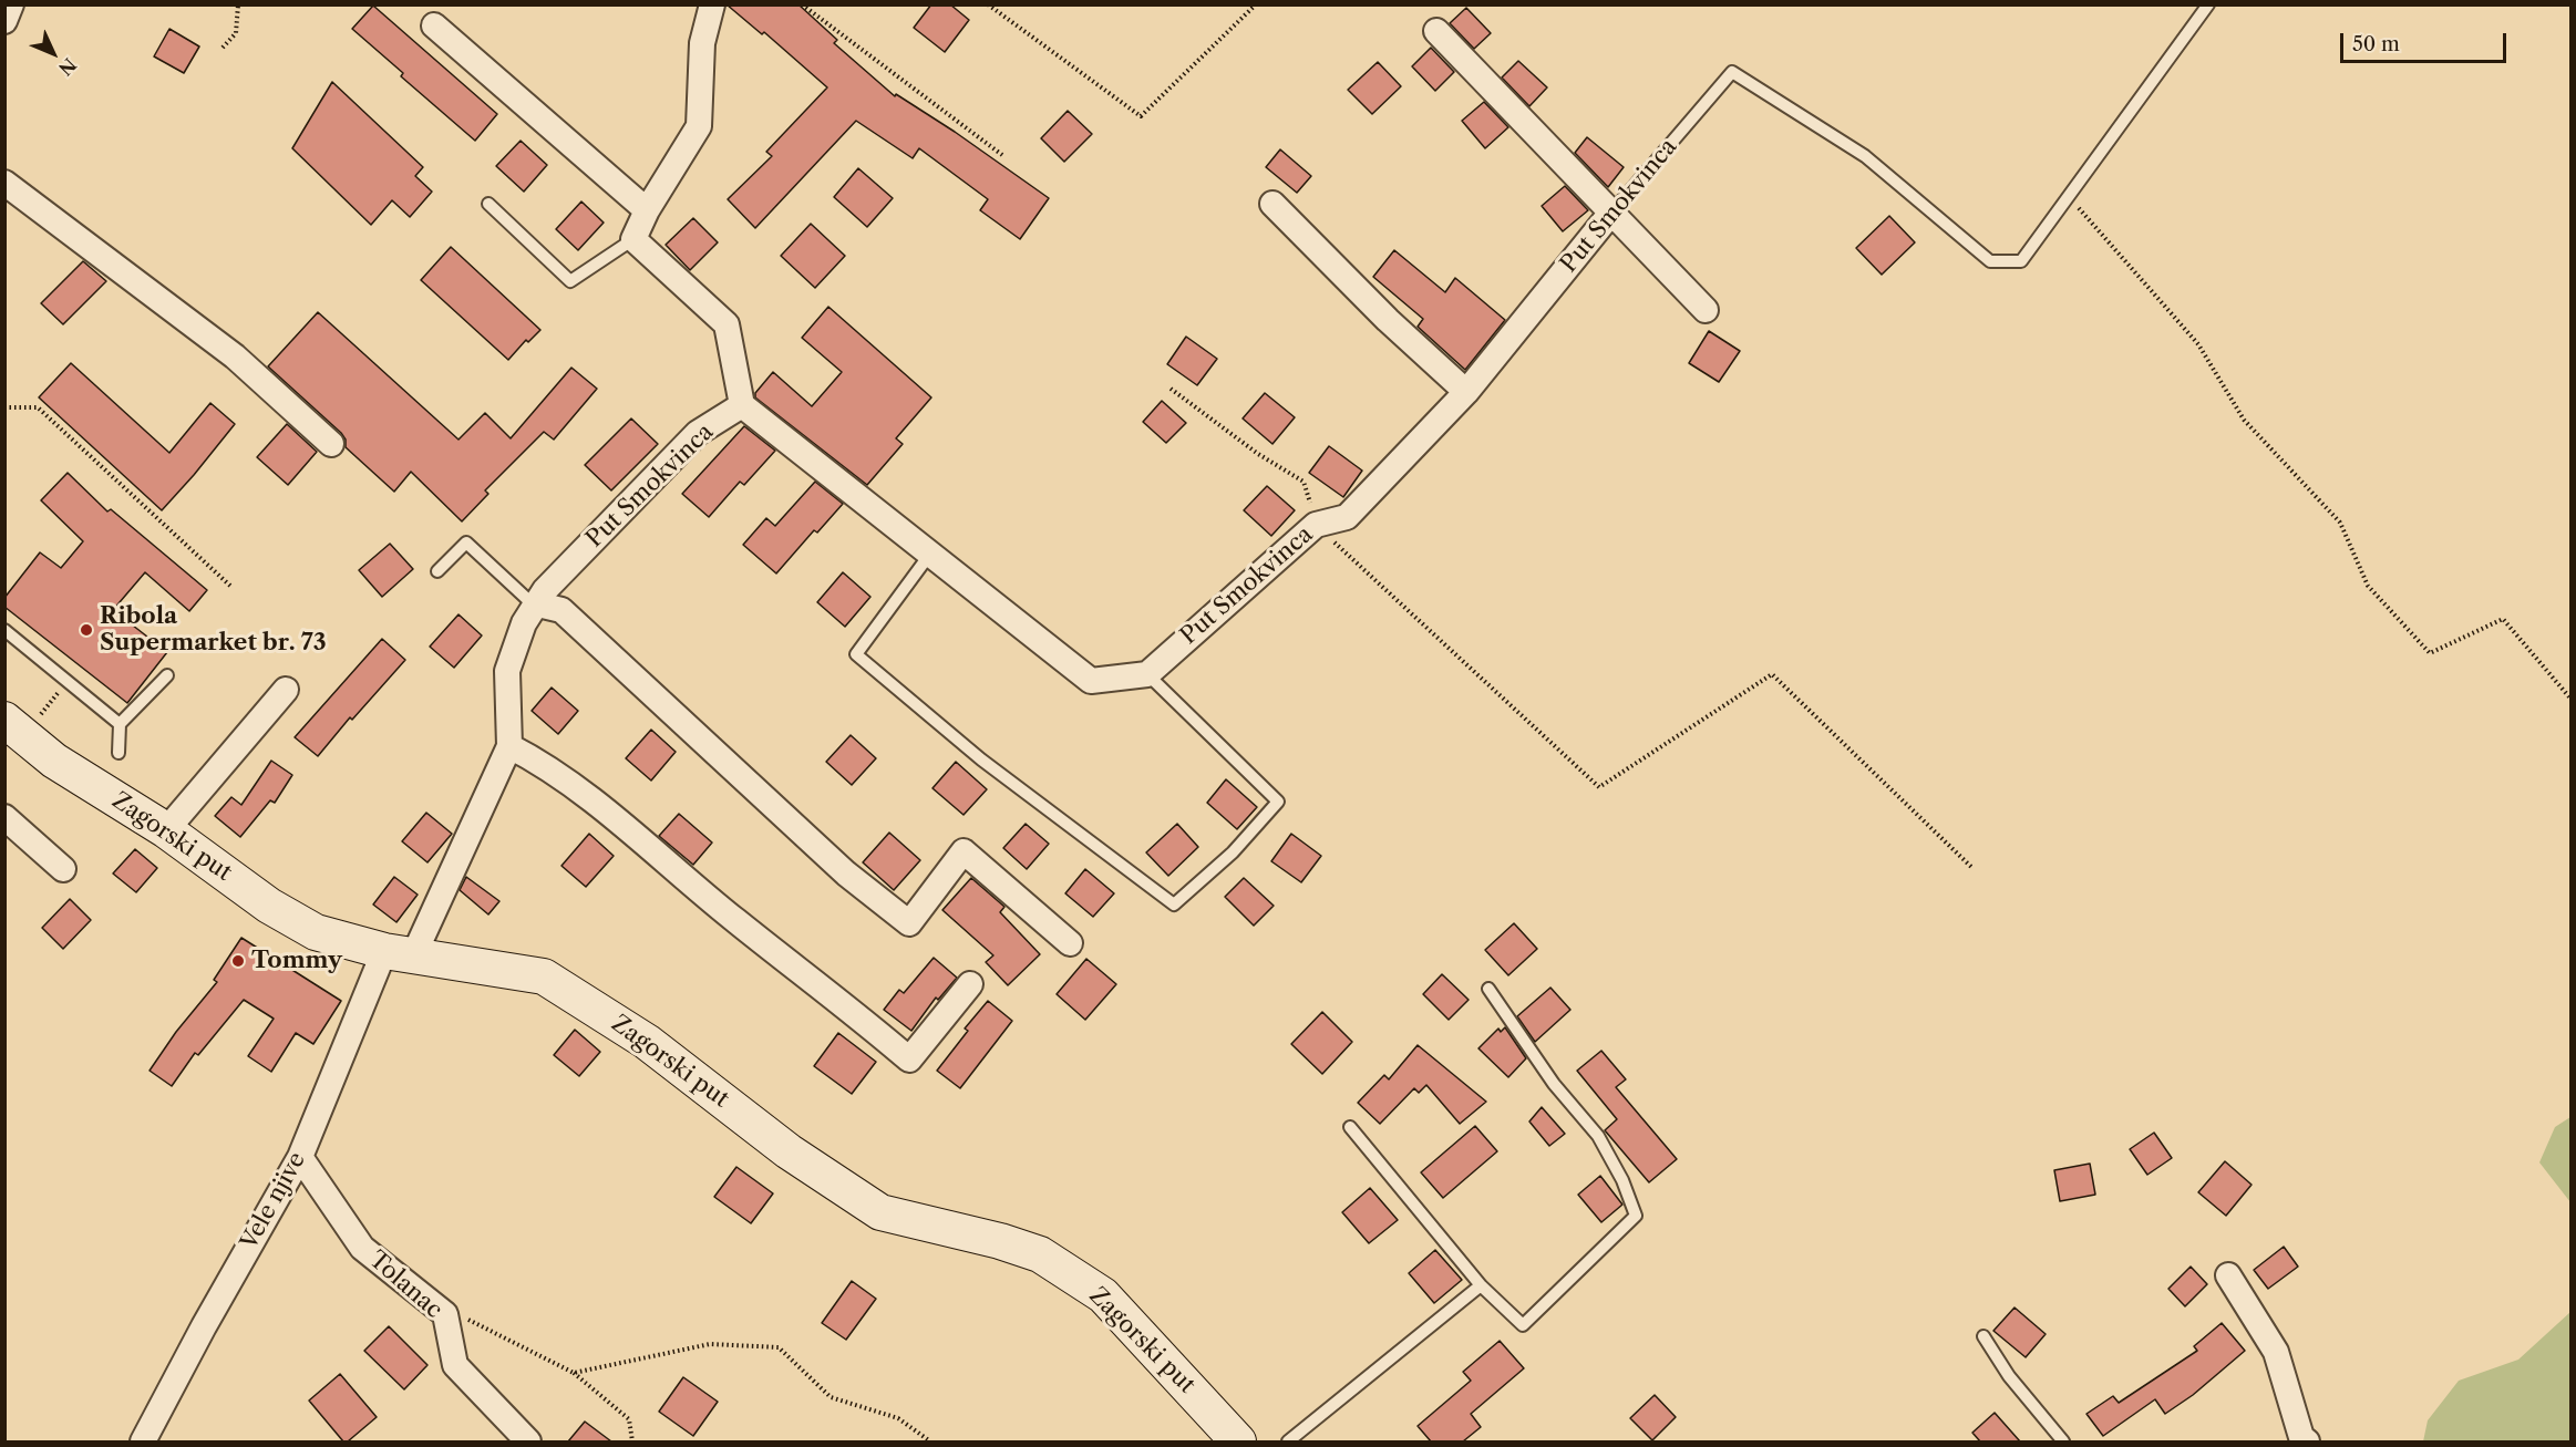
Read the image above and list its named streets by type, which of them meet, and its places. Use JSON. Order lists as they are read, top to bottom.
{
  "streets": {
    "main road": ["Zagorski put"],
    "street": ["Put Smokvinca", "Vele njive", "Tolanac"]
  },
  "crossings": [
    ["Put Smokvinca", "Zagorski put"],
    ["Put Smokvinca", "Vele njive"],
    ["Zagorski put", "Vele njive"],
    ["Vele njive", "Tolanac"]
  ],
  "places": ["Ribola Supermarket br. 73", "Tommy"],
  "scale_bar": "50 m",
  "north": "bottom right"
}
